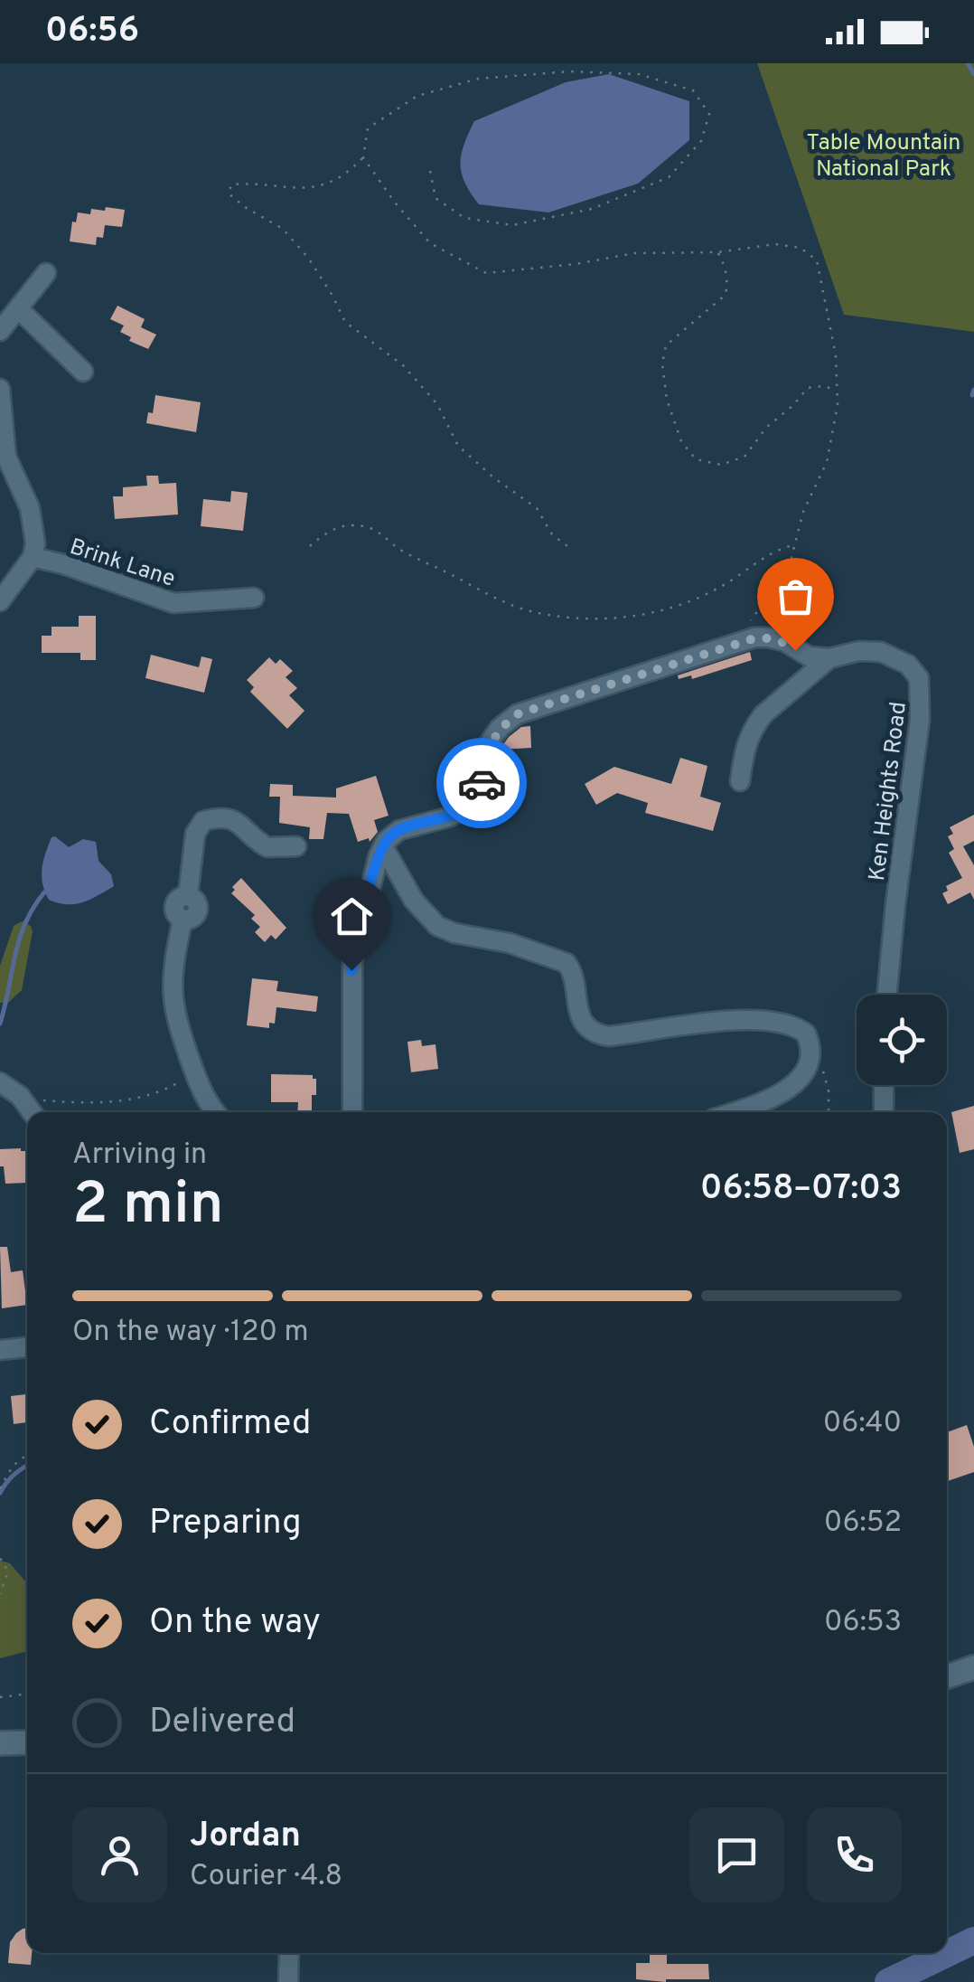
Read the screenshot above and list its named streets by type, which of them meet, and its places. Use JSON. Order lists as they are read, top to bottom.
{
  "streets": {
    "street": ["Brink Lane", "Ken Heights Road"]
  },
  "parks": ["Table Mountain National Park"],
  "page": {
    "status": "06:56",
    "heading": ["2 min", "Arriving in", "06:58–07:03"],
    "panel": ["Jordan", "Courier · 4.8"],
    "bar": "On the way · 120 m",
    "list": [
      ["Confirmed", "06:40"],
      ["Preparing", "06:52"],
      ["On the way", "06:53"],
      "Delivered"
    ]
  }
}
